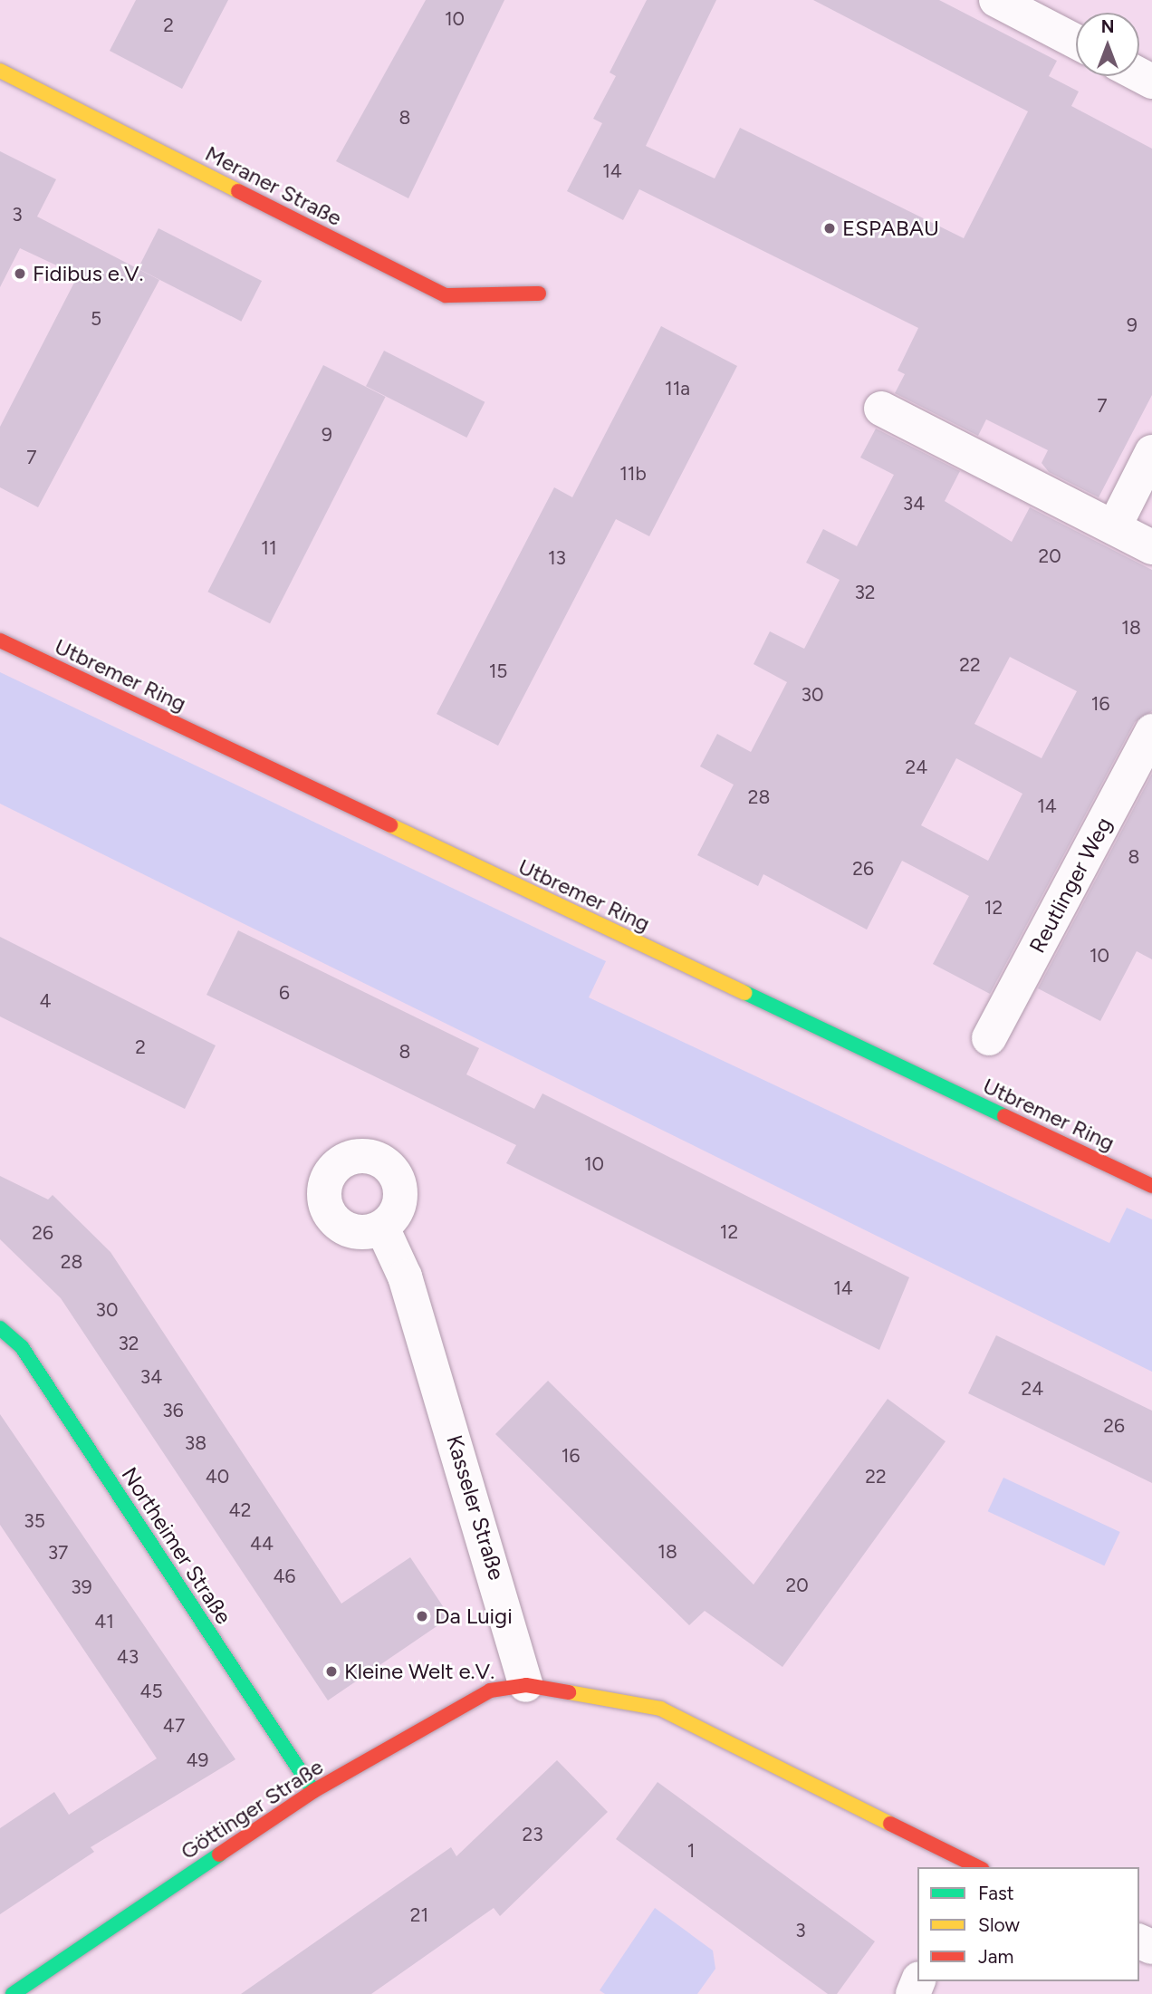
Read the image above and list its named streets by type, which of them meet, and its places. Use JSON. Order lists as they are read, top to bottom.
{
  "streets": {
    "street": [
      "Meraner Straße",
      "Utbremer Ring",
      "Reutlinger Weg",
      "Kasseler Straße",
      "Northeimer Straße",
      "Göttinger Straße"
    ]
  },
  "crossings": [
    ["Kasseler Straße", "Göttinger Straße"],
    ["Northeimer Straße", "Göttinger Straße"]
  ],
  "places": [
    "ESPABAU",
    "Fidibus e.V.",
    "Da Luigi",
    "Kleine Welt e.V."
  ],
  "house_numbers": [
    "10",
    "2",
    "8",
    "14",
    "3",
    "5",
    "9",
    "11a",
    "7",
    "9",
    "7",
    "11b",
    "34",
    "11",
    "20",
    "13",
    "32",
    "18",
    "22",
    "15",
    "30",
    "16",
    "24",
    "28",
    "14",
    "8",
    "26",
    "12",
    "10",
    "6",
    "4",
    "2",
    "8",
    "10",
    "12",
    "26",
    "28",
    "14",
    "30",
    "32",
    "34",
    "24",
    "36",
    "26",
    "38",
    "16",
    "40",
    "22",
    "42",
    "35",
    "44",
    "18",
    "37",
    "46",
    "20",
    "39",
    "41",
    "43",
    "45",
    "47",
    "49",
    "23",
    "1",
    "21",
    "3"
  ],
  "legend": ["Fast", "Slow", "Jam"],
  "north": "top"
}
